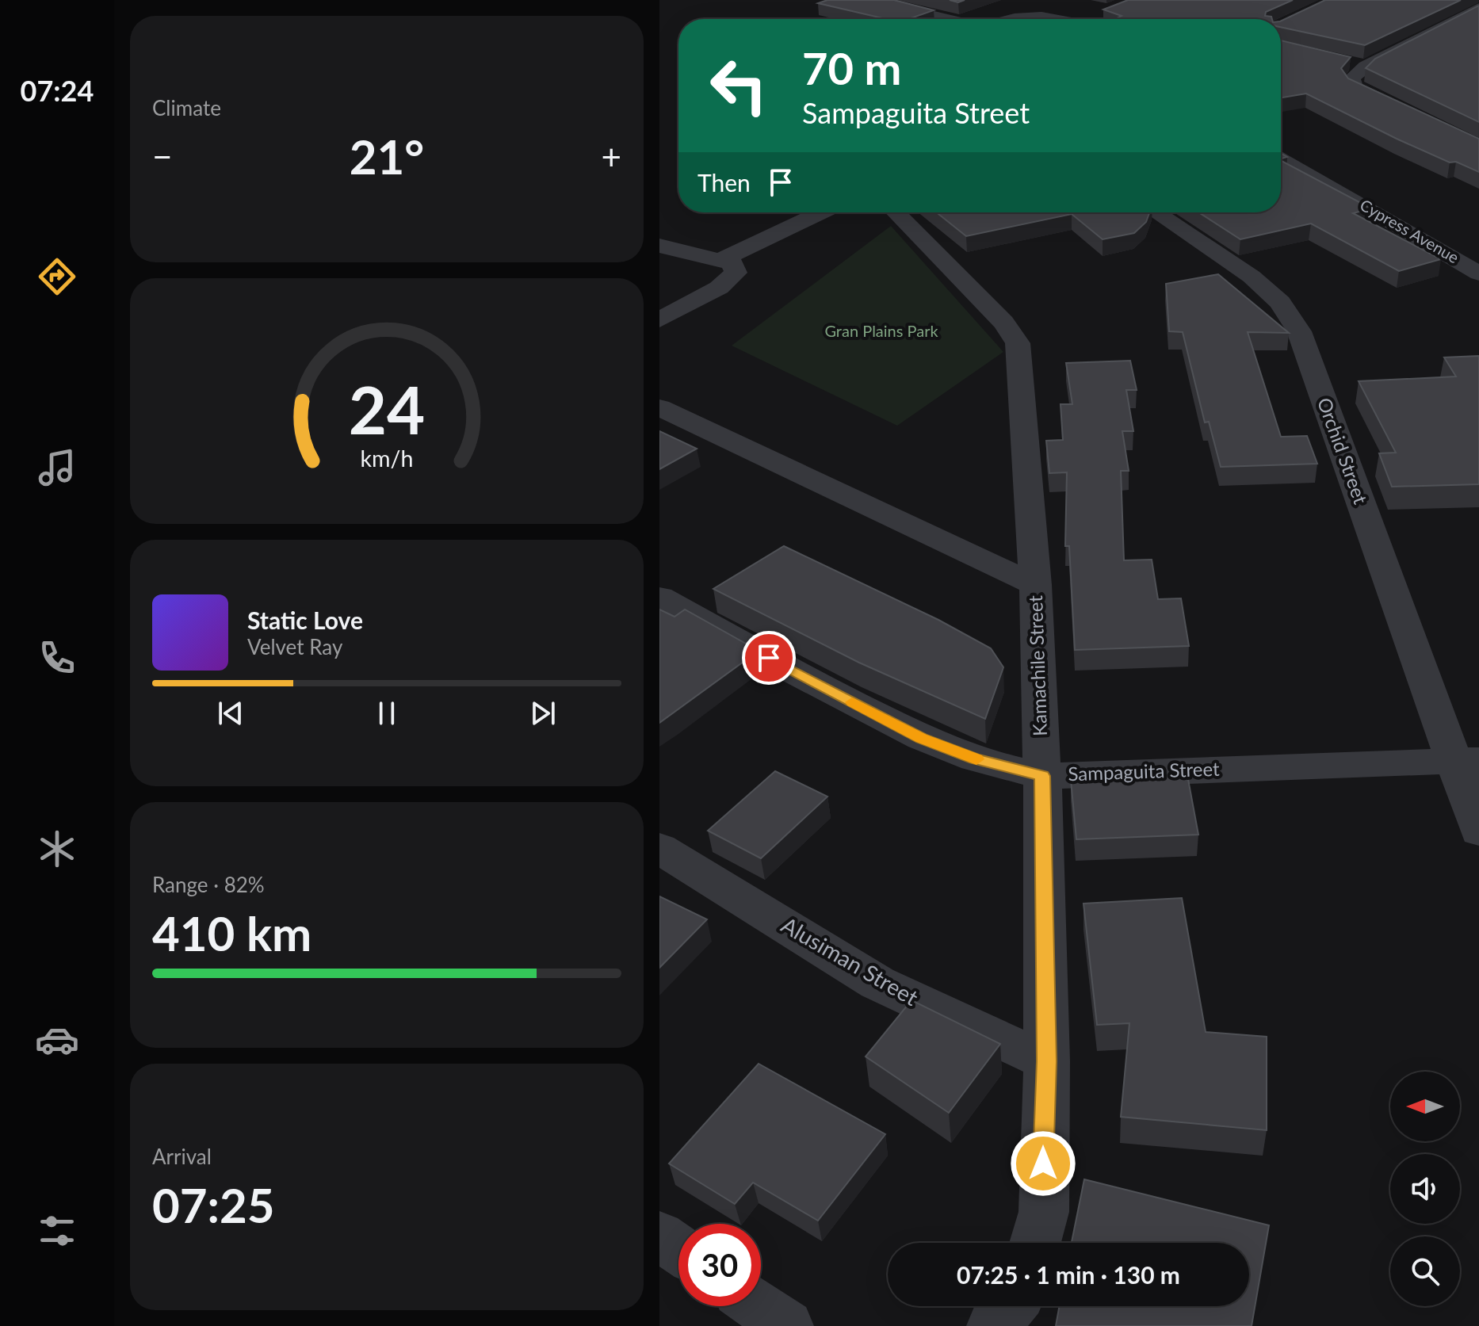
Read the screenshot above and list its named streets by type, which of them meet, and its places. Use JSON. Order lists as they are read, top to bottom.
{
  "streets": {
    "street": [
      "Cypress Avenue",
      "Orchid Street",
      "Kamachile Street",
      "Sampaguita Street",
      "Alusiman Street"
    ]
  },
  "crossings": [
    ["Orchid Street", "Sampaguita Street"],
    ["Kamachile Street", "Sampaguita Street"],
    ["Kamachile Street", "Alusiman Street"]
  ],
  "parks": ["Gran Plains Park"],
  "north": "left",
  "page": {
    "tabs": "07:24",
    "tile": [
      "Climate",
      ["Range · 82%", "410 km"],
      ["Arrival", "07:25"]
    ],
    "turn": ["70 m", "Sampaguita Street"],
    "heat": ["−", "21°", "+"],
    "then": "Then",
    "song": ["Static Love", "Velvet Ray"],
    "limit": "30",
    "trip": "07:25 · 1 min · 130 m",
    "gauge": ["24", "km/h"]
  }
}
